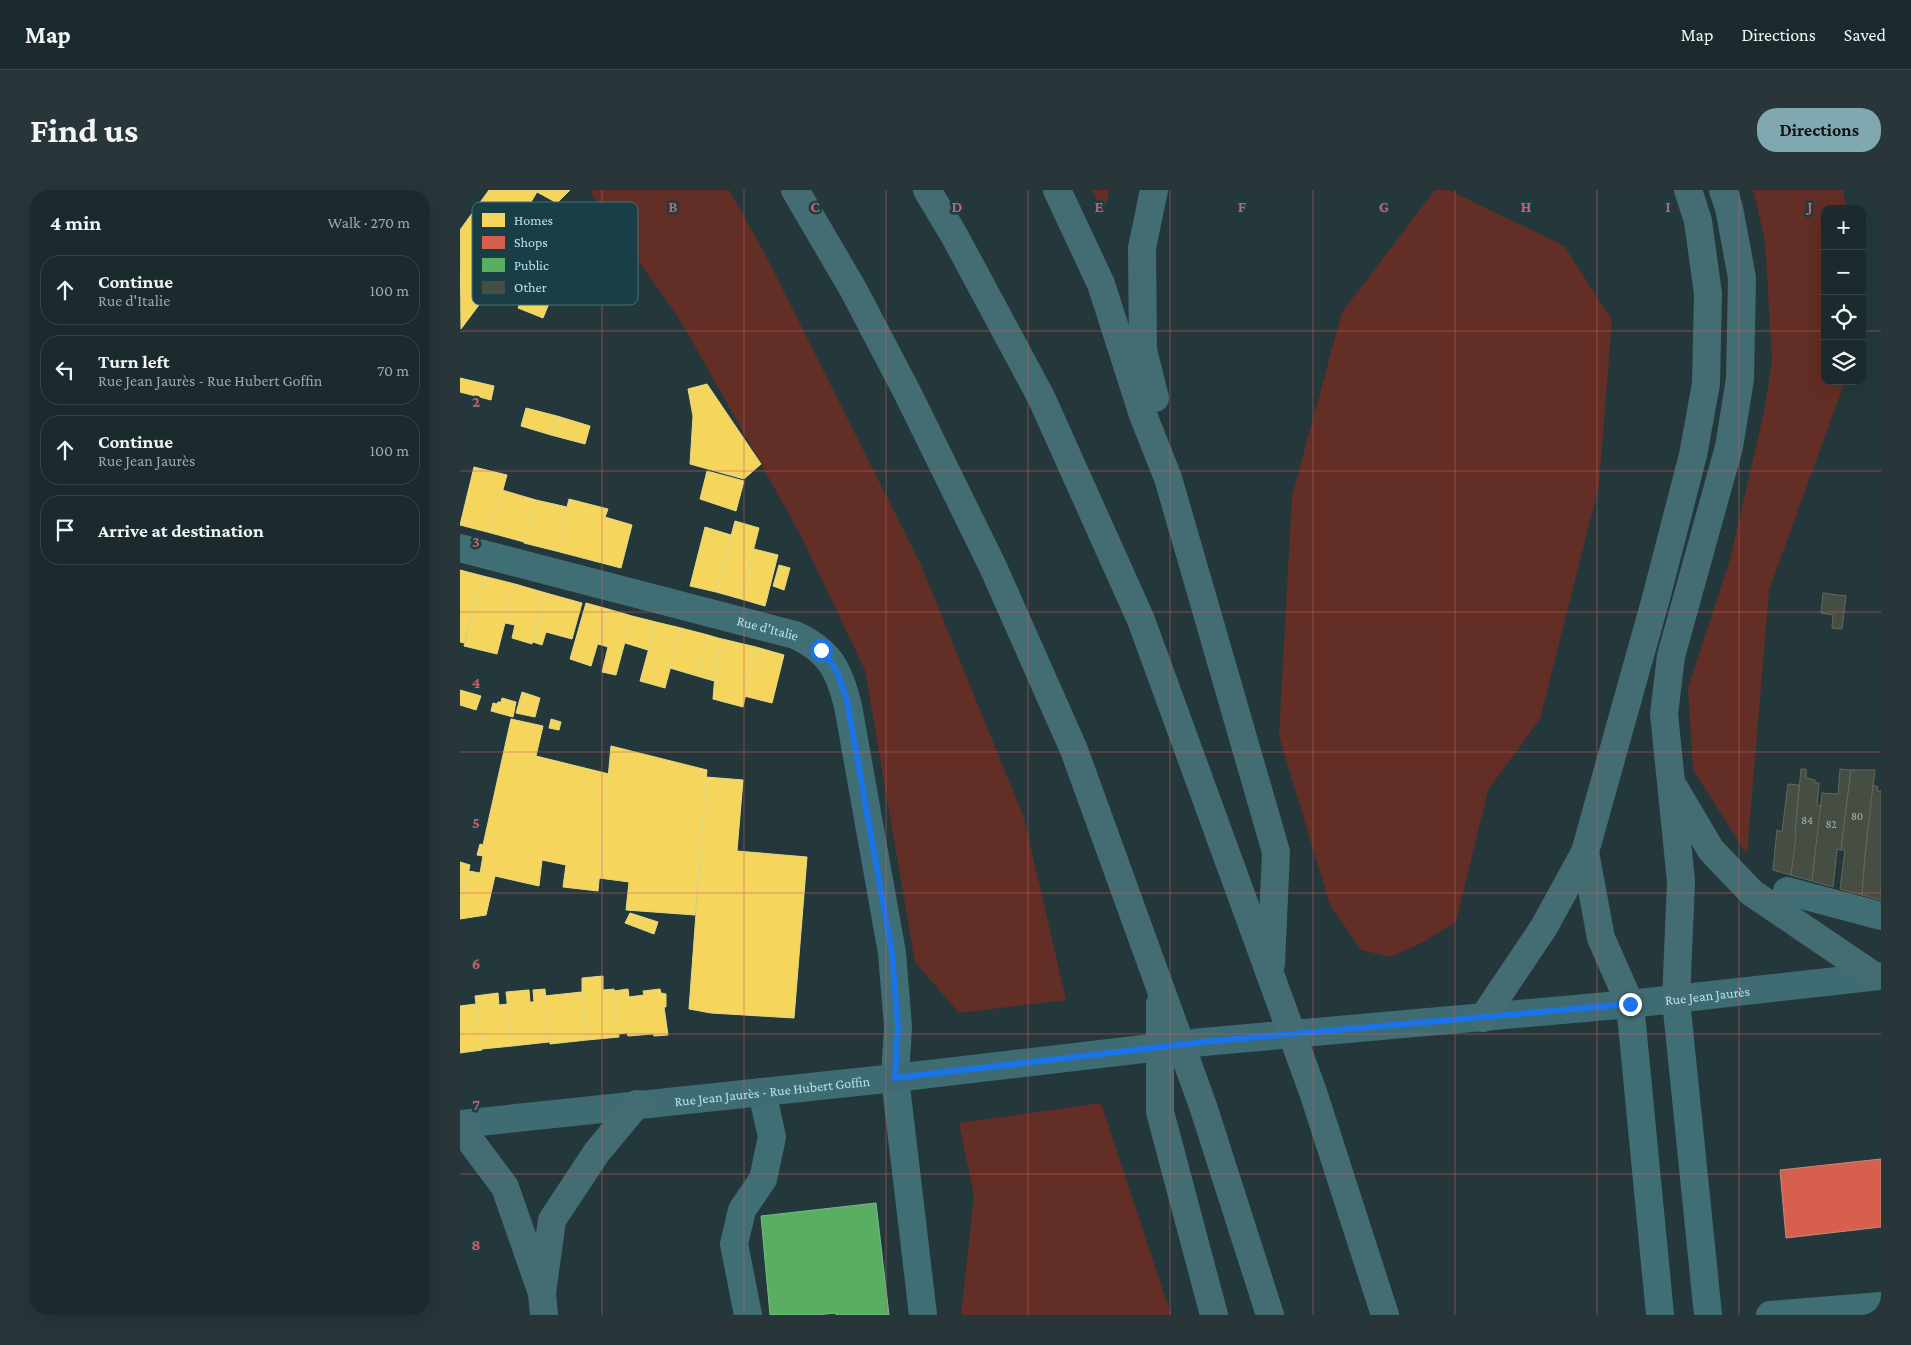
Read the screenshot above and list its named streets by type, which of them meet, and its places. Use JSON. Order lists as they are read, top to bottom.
{
  "streets": {
    "main road": ["Rue Jean Jaurès", "Rue Jean Jaurès - Rue Hubert Goffin"],
    "street": ["Rue d'Italie"]
  },
  "crossings": [
    ["Rue d'Italie", "Rue Jean Jaurès - Rue Hubert Goffin"],
    ["Rue Jean Jaurès", "Rue Jean Jaurès - Rue Hubert Goffin"]
  ],
  "house_numbers": ["80", "84", "82"],
  "legend": [
    "Homes",
    "Shops",
    "Public",
    "Other"
  ],
  "page": {
    "header": "Map",
    "nav": ["Map", "Directions", "Saved"],
    "buttons": "Directions",
    "title": "Find us",
    "heading": ["4 min", "Walk · 270 m"],
    "map_buttons": ["+", "−"],
    "list": [
      ["Continue", "Rue d'Italie", "100 m"],
      ["Turn left", "Rue Jean Jaurès - Rue Hubert Goffin", "70 m"],
      ["Continue", "Rue Jean Jaurès", "100 m"],
      "Arrive at destination"
    ]
  },
  "grid": {
    "columns": [
      "B",
      "C",
      "D",
      "E",
      "F",
      "G",
      "H",
      "I",
      "J"
    ],
    "rows": [
      "2",
      "3",
      "4",
      "5",
      "6",
      "7",
      "8"
    ]
  }
}
